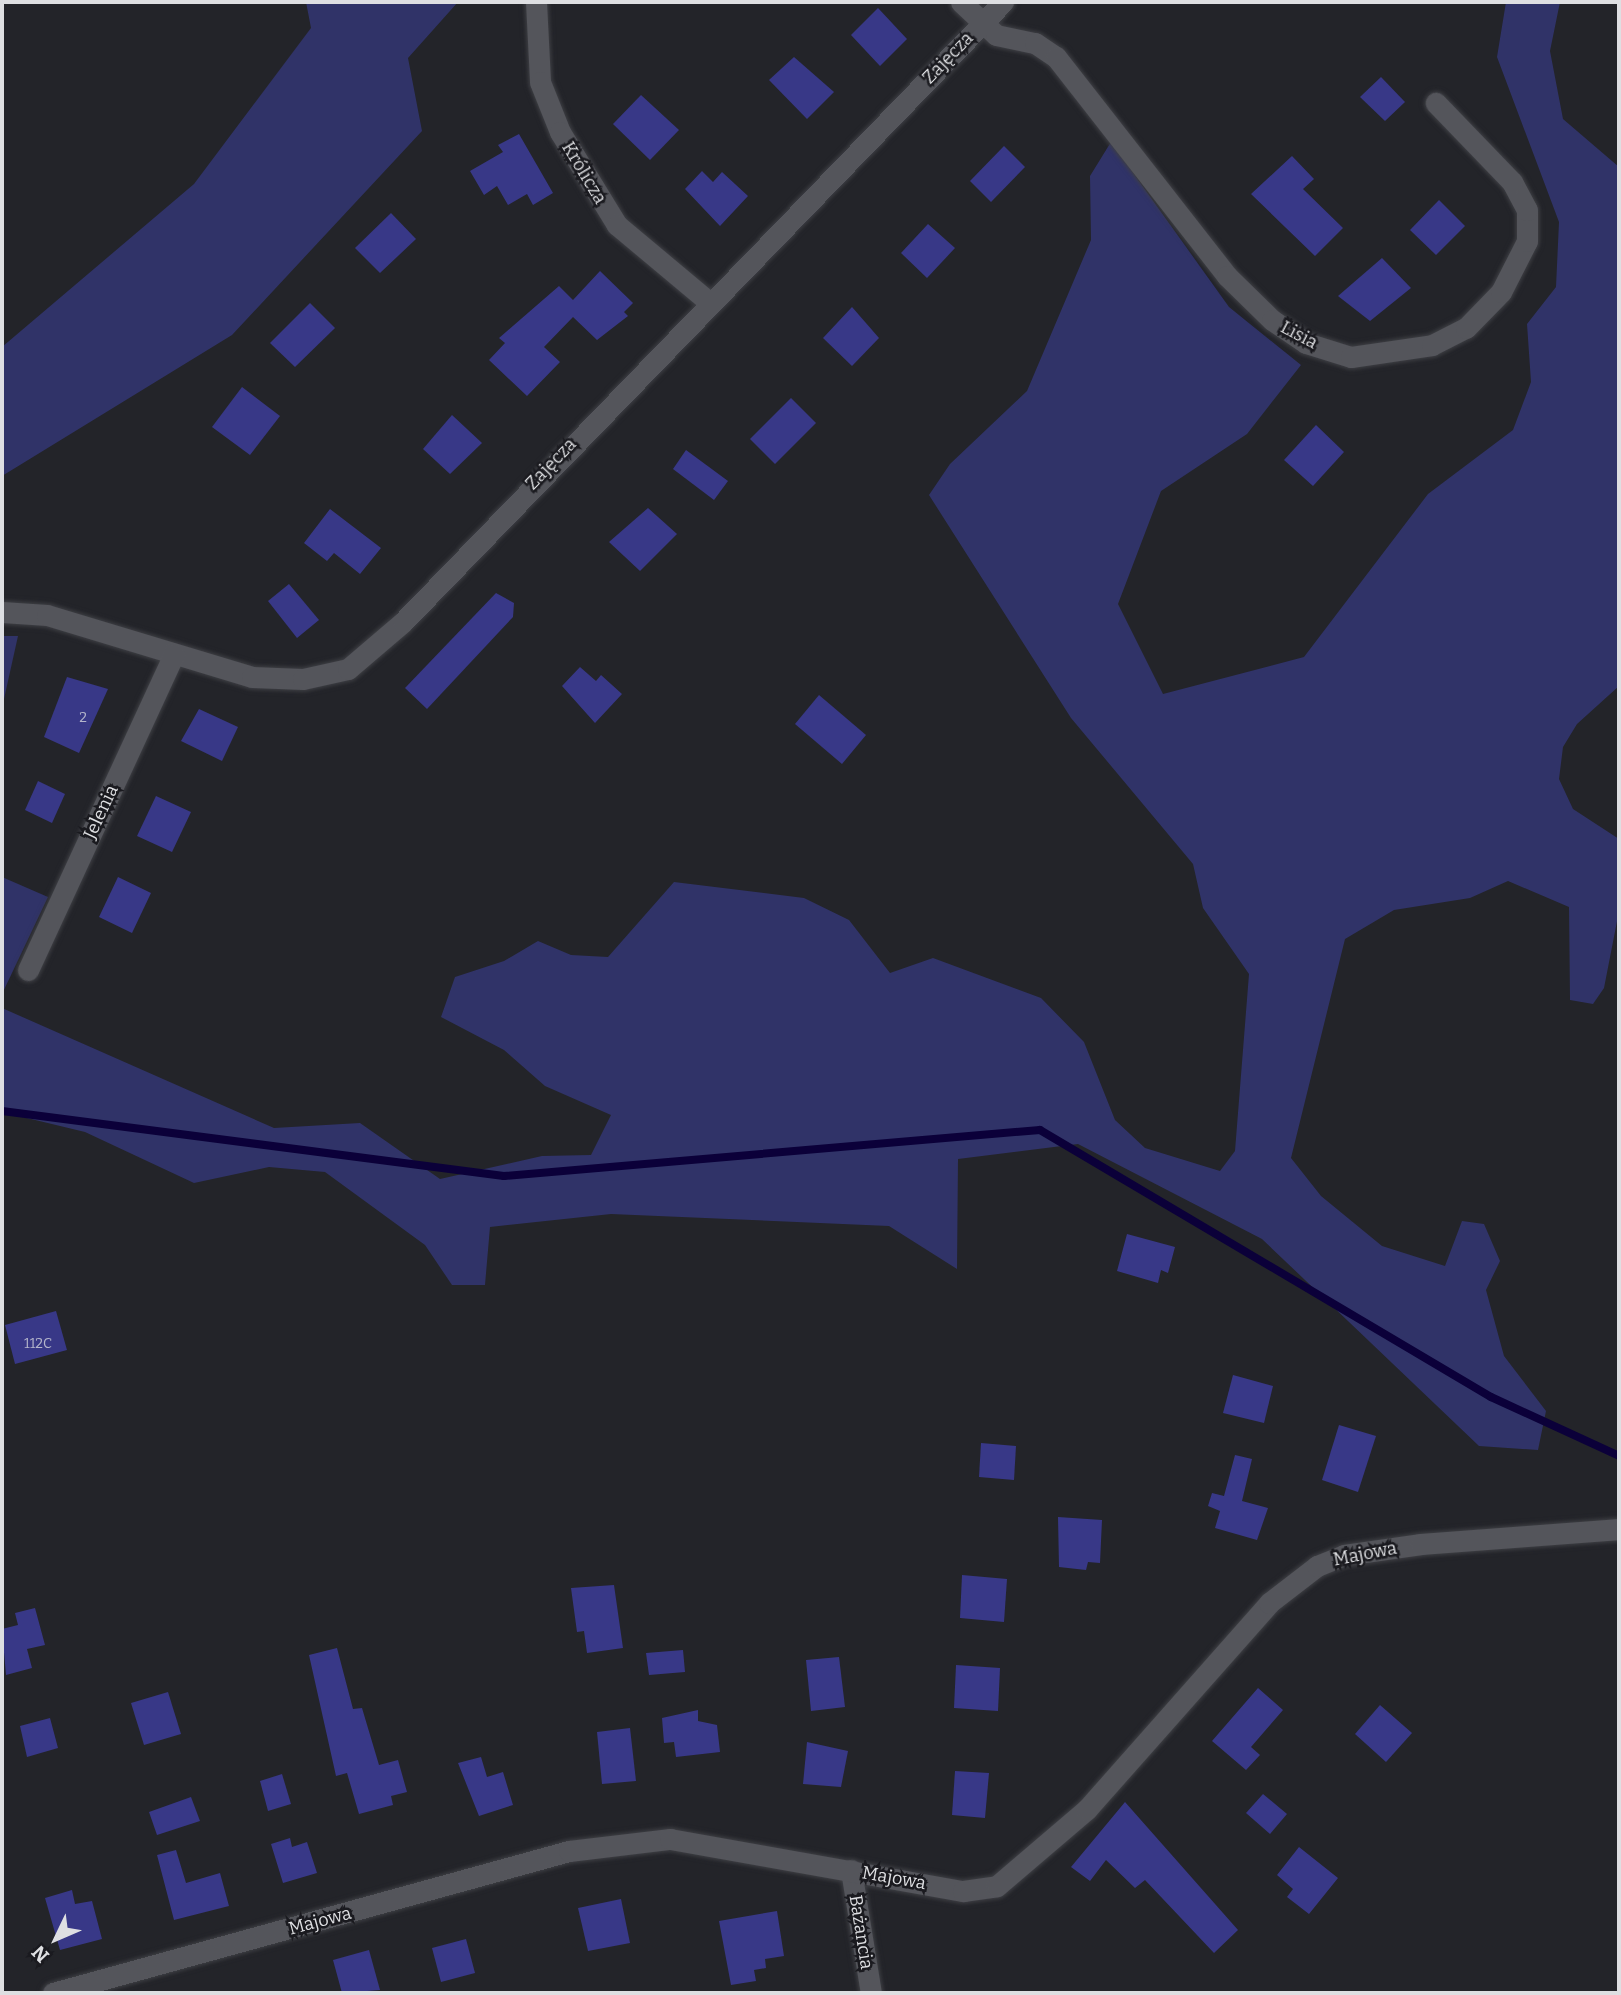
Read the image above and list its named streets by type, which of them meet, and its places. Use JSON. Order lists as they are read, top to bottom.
{
  "streets": {
    "street": [
      "Zajęcza",
      "Królicza",
      "Lisia",
      "Jelenia",
      "Majowa",
      "Bażancia"
    ]
  },
  "crossings": [
    ["Zajęcza", "Królicza"],
    ["Zajęcza", "Lisia"],
    ["Zajęcza", "Jelenia"],
    ["Majowa", "Bażancia"]
  ],
  "house_numbers": ["2", "112C"],
  "north": "bottom left"
}
